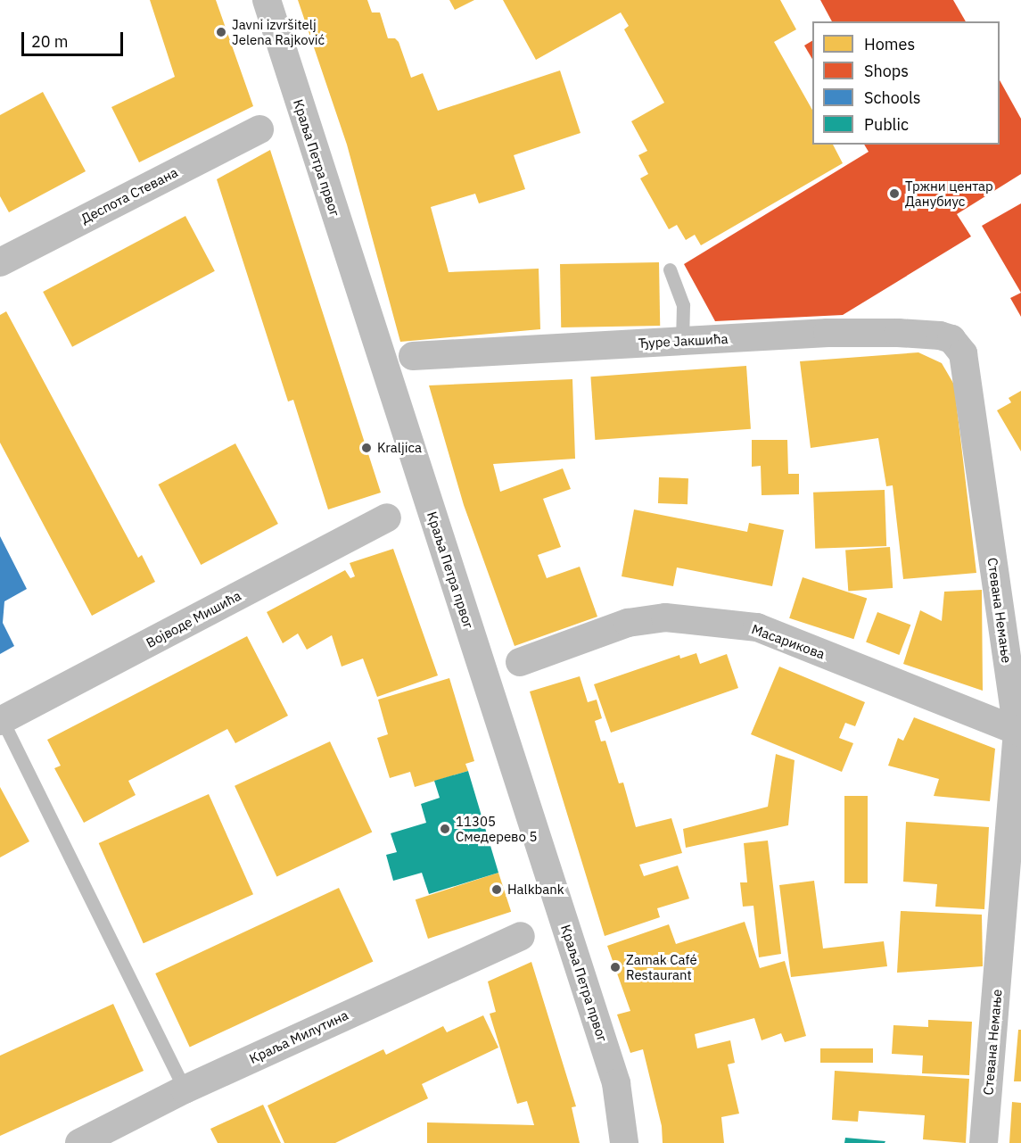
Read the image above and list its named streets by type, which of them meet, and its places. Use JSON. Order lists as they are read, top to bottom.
{
  "streets": {
    "street": [
      "Краља Петра првог",
      "Деспота Стевана",
      "Ђуре Јакшића",
      "Стевана Немање",
      "Војводе Мишића",
      "Масарикова",
      "Краља Милутина"
    ]
  },
  "crossings": [
    ["Ђуре Јакшића", "Стевана Немање"],
    ["Стевана Немање", "Масарикова"]
  ],
  "places": [
    "Javni izvršitelj Jelena Rajković",
    "Тржни центар Данубиус",
    "Kraljica",
    "11305 Смедерево 5",
    "Halkbank",
    "Zamak Café Restaurant"
  ],
  "legend": [
    "Homes",
    "Shops",
    "Schools",
    "Public"
  ],
  "scale_bar": "20 m"
}
